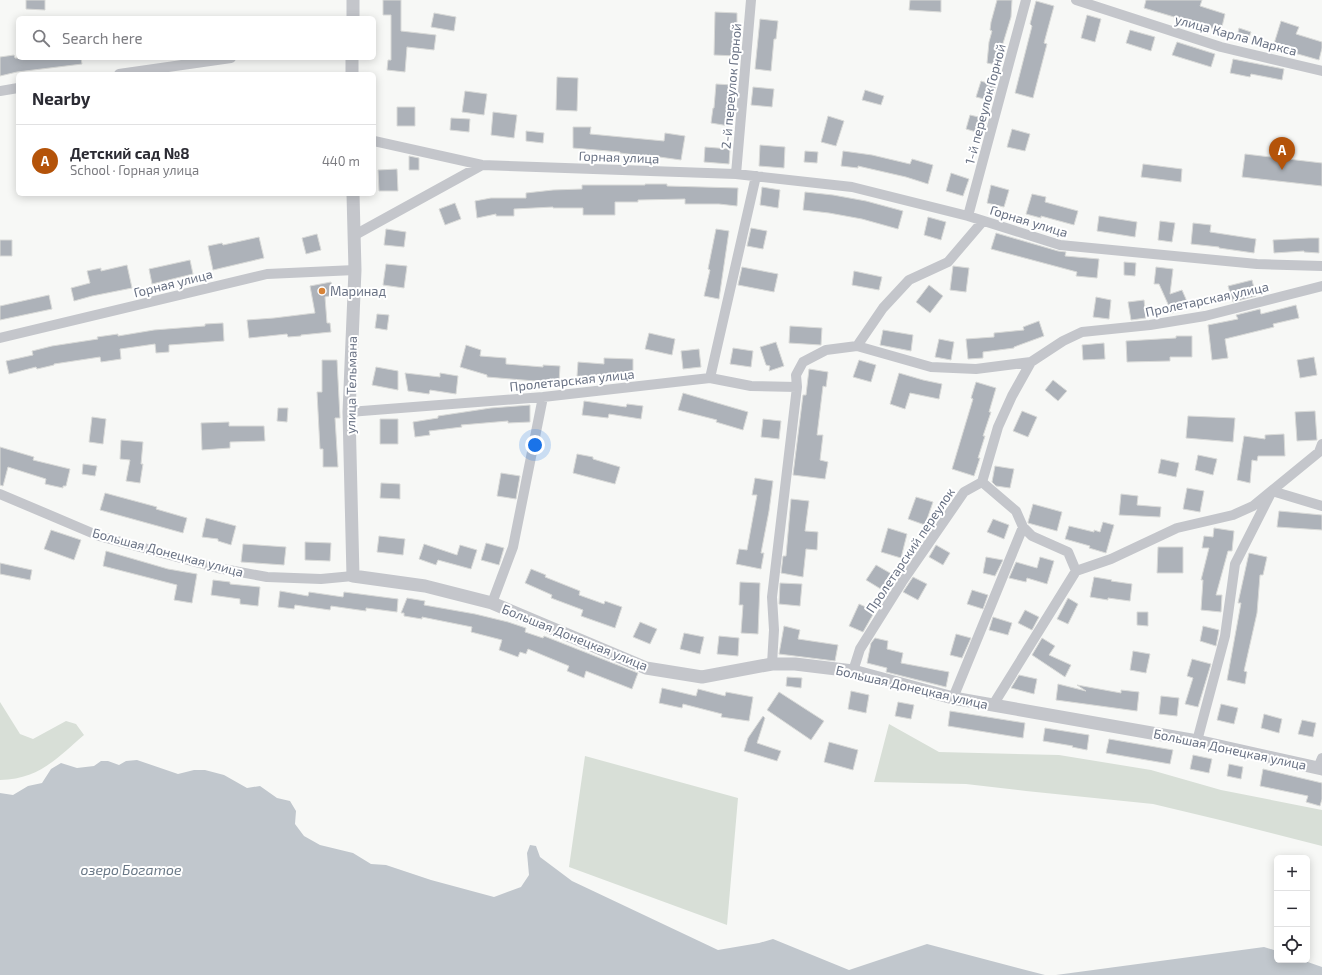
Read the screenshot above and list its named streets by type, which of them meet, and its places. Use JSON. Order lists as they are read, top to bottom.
{
  "streets": {
    "street": [
      "улица Карла Маркса",
      "2-й переулок Горной",
      "1-й переулок Горной",
      "Горная улица",
      "Пролетарская улица",
      "улица Тельмана",
      "Пролетарский переулок",
      "Большая Донецкая улица"
    ]
  },
  "crossings": [
    ["2-й переулок Горной", "Горная улица"],
    ["1-й переулок Горной", "Горная улица"],
    ["Горная улица", "улица Тельмана"],
    ["Пролетарская улица", "улица Тельмана"],
    ["Пролетарская улица", "Большая Донецкая улица"],
    ["улица Тельмана", "Большая Донецкая улица"],
    ["Пролетарский переулок", "Большая Донецкая улица"]
  ],
  "water": ["озеро Богатое"],
  "places": ["Маринад"],
  "page": {
    "search": "Search here",
    "heading": "Nearby",
    "list": [
      {
        "mark": "A",
        "name": "Детский сад №8",
        "note": "School · Горная улица",
        "value": "440 m"
      }
    ],
    "pins": "A",
    "map_buttons": ["+", "−"]
  }
}
